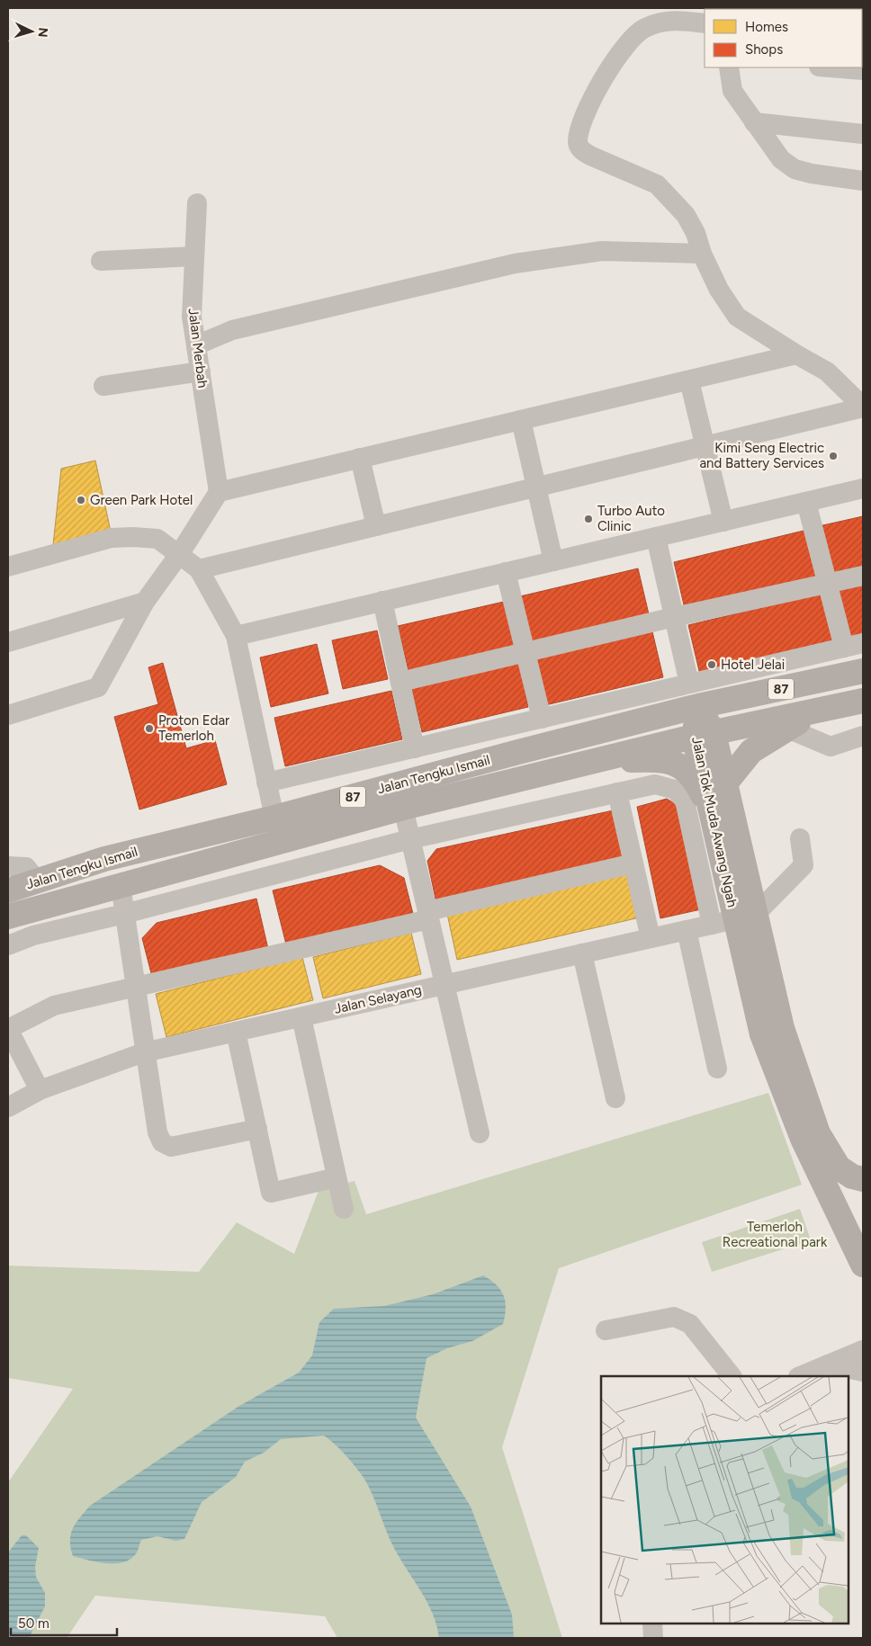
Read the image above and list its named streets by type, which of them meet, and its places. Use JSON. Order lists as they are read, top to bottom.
{
  "streets": {
    "main road": ["87", "Jalan Tengku Ismail", "Jalan Tok Muda Awang Ngah"],
    "street": ["Jalan Merbah", "Jalan Selayang"]
  },
  "crossings": [
    ["Jalan Tengku Ismail", "Jalan Tok Muda Awang Ngah"],
    ["Jalan Tok Muda Awang Ngah", "Jalan Selayang"]
  ],
  "parks": ["Temerloh Recreational park"],
  "places": [
    "Kimi Seng Electric and Battery Services",
    "Green Park Hotel",
    "Turbo Auto Clinic",
    "Hotel Jelai",
    "Proton Edar Temerloh"
  ],
  "legend": ["Homes", "Shops"],
  "scale_bar": "50 m",
  "north": "right"
}
